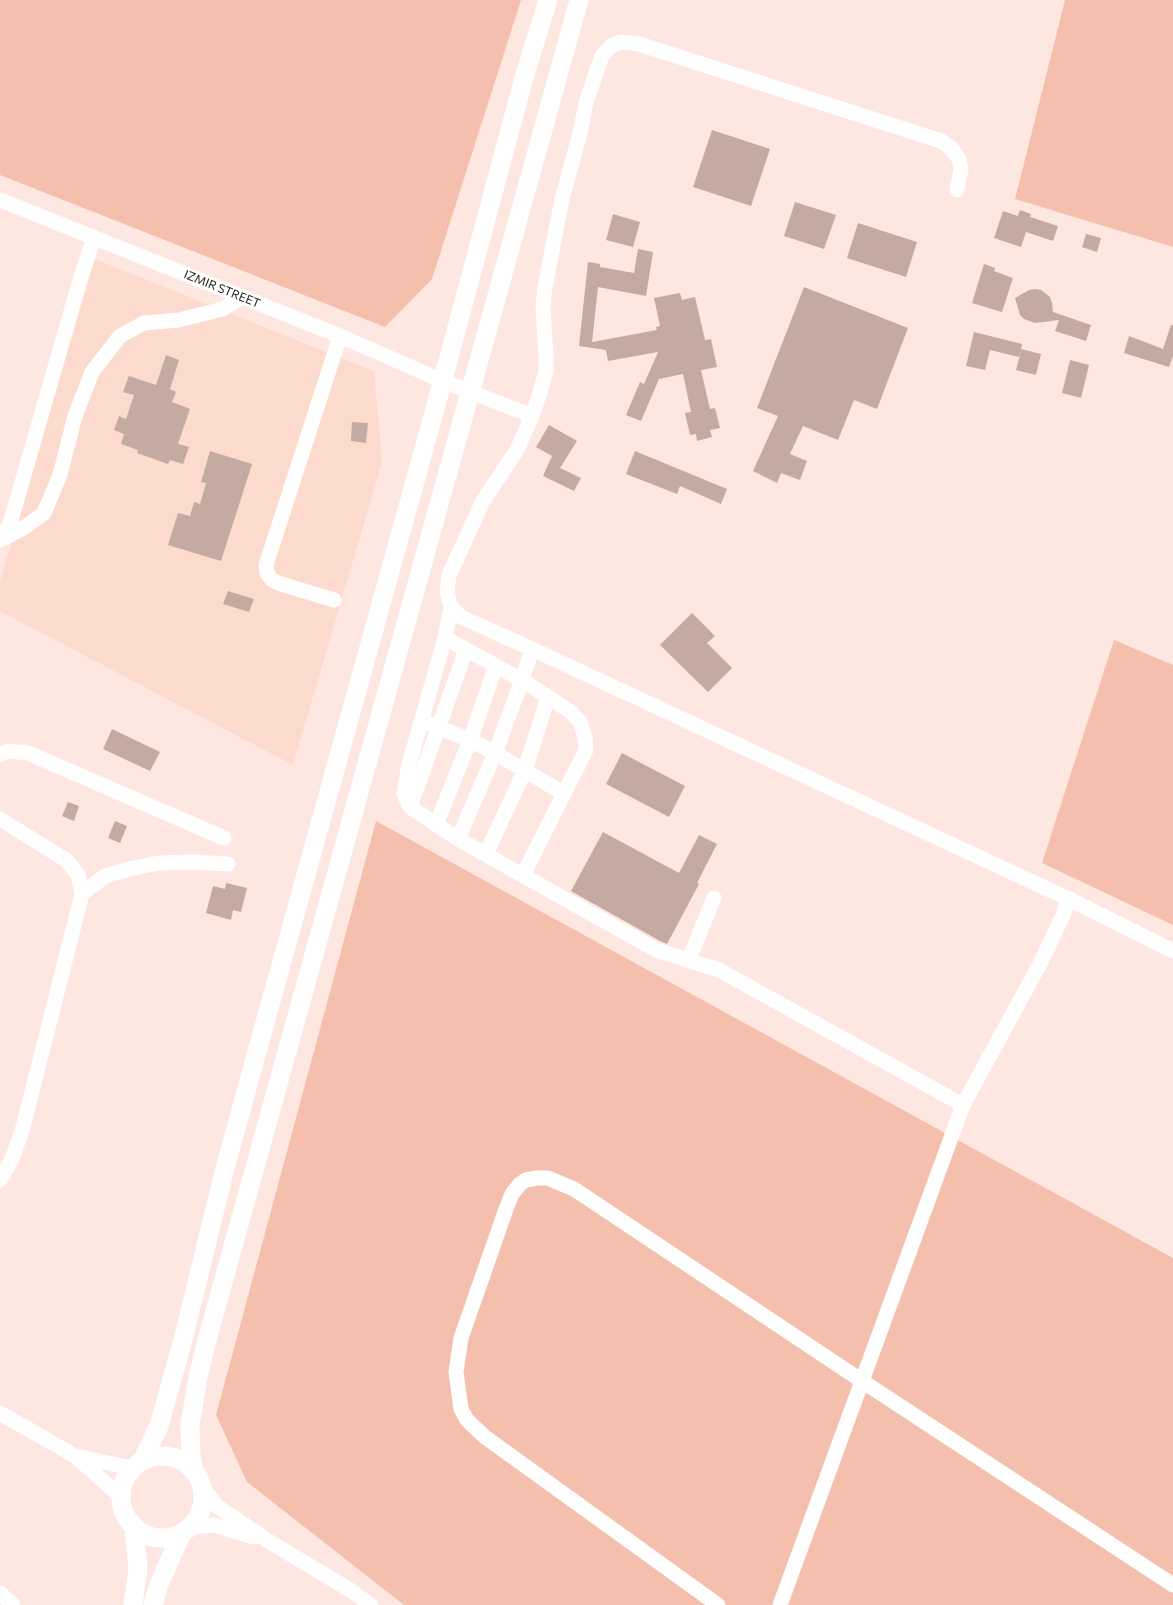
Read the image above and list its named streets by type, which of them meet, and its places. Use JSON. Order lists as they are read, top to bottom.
{
  "streets": {
    "street": ["IZMIR STREET"]
  }
}
